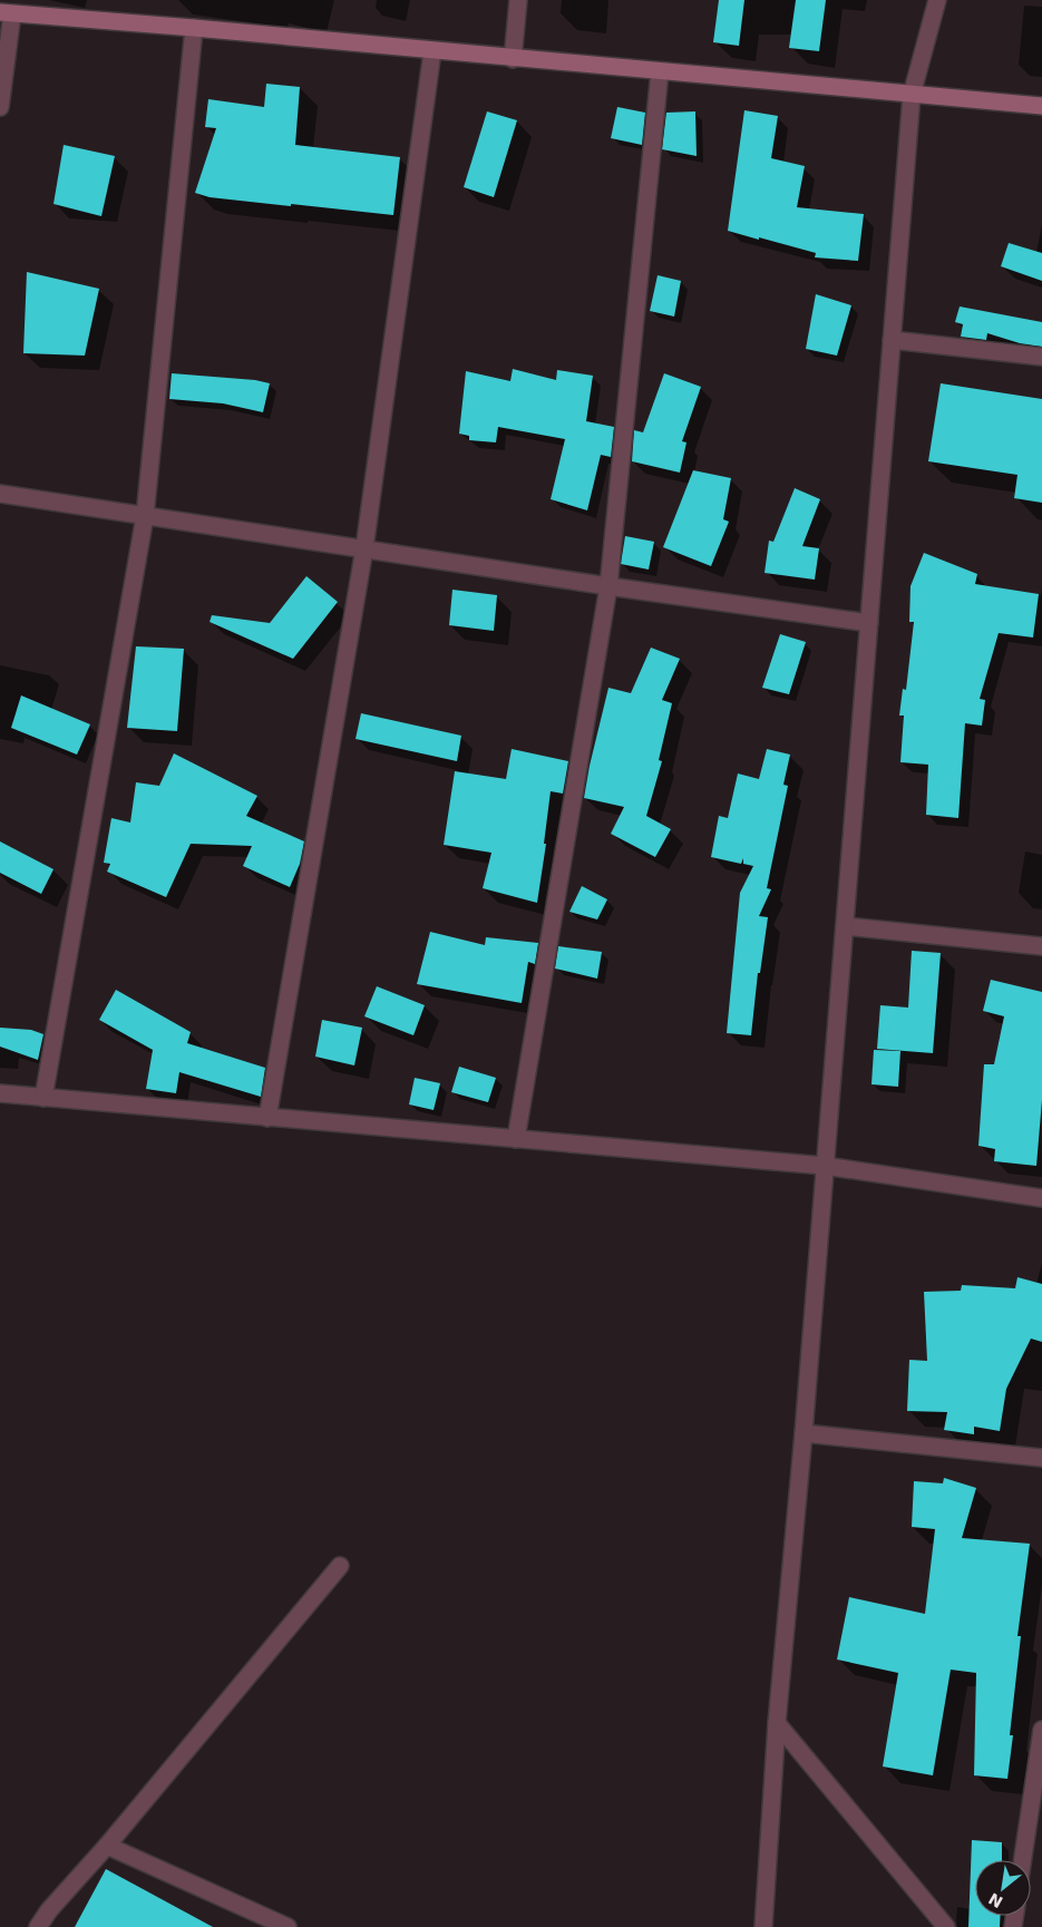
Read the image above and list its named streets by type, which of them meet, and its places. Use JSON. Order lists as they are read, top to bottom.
{
  "north": "bottom left"
}
